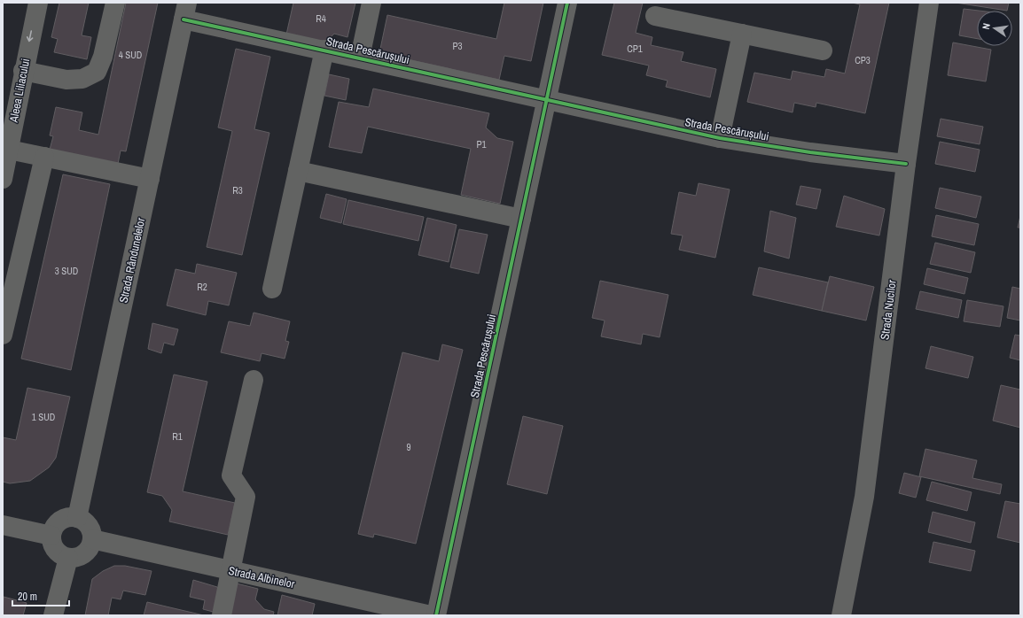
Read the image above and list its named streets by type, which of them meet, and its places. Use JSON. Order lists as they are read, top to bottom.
{
  "streets": {
    "street": [
      "Strada Pescărușului",
      "Aleea Liliacului",
      "Strada Rândunelelor",
      "Strada Nucilor",
      "Strada Albinelor"
    ]
  },
  "crossings": [
    ["Strada Pescărușului", "Strada Rândunelelor"],
    ["Strada Pescărușului", "Strada Nucilor"],
    ["Strada Rândunelelor", "Strada Albinelor"]
  ],
  "one_way": ["Aleea Liliacului"],
  "house_numbers": [
    "R4",
    "P3",
    "CP1",
    "4 SUD",
    "CP3",
    "P1",
    "R3",
    "3 SUD",
    "R2",
    "1 SUD",
    "R1",
    "9"
  ],
  "scale_bar": "20 m",
  "north": "left"
}
